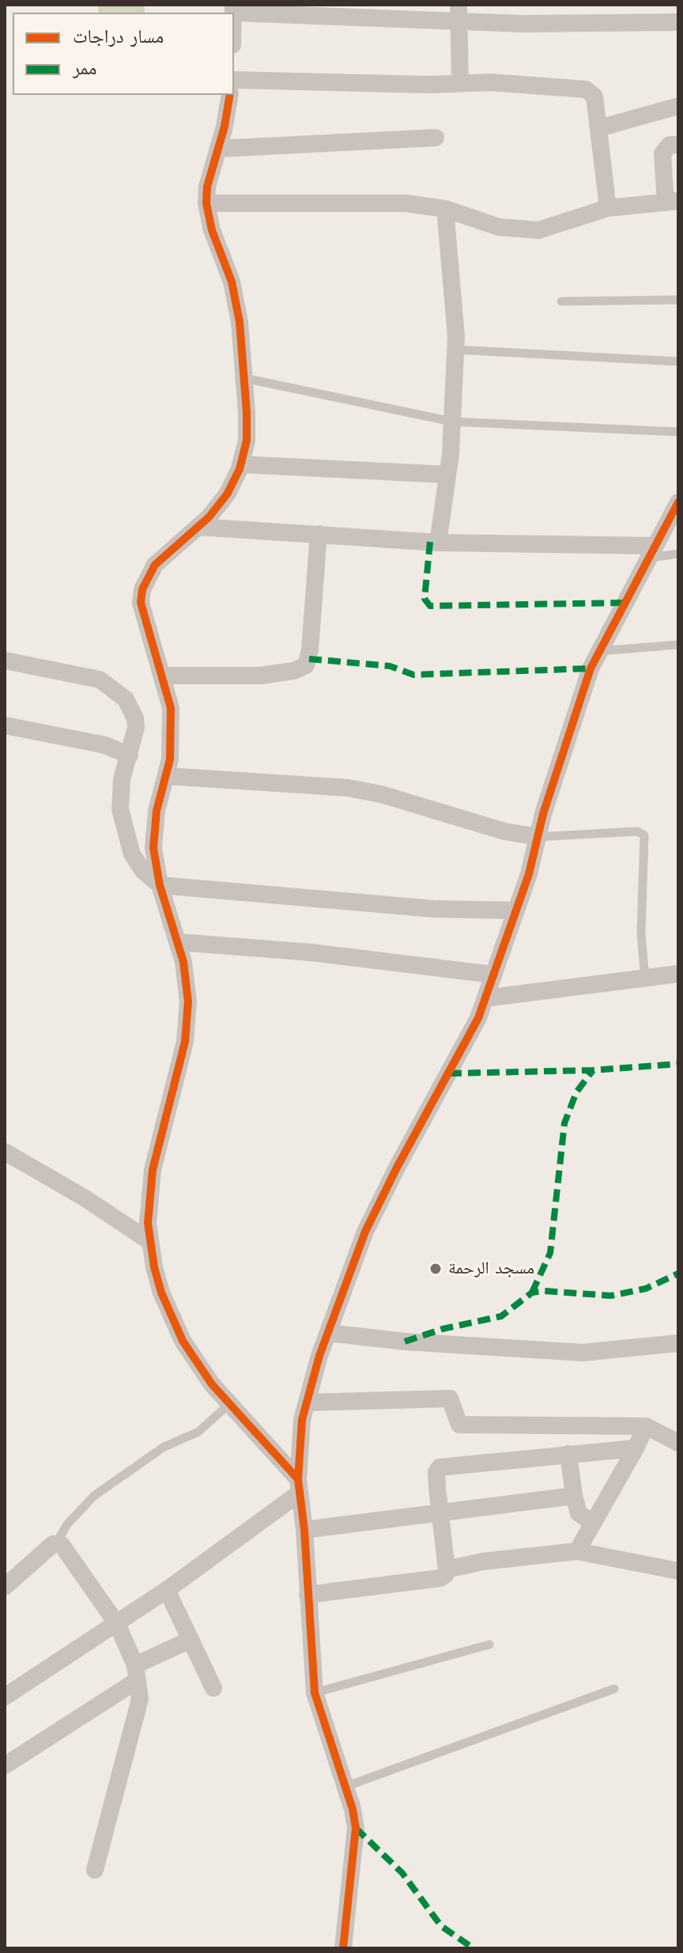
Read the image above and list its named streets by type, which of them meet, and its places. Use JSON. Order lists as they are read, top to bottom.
{
  "places": ["مسجد الرحمة"],
  "legend": ["مسار دراجات", "ممر"]
}
